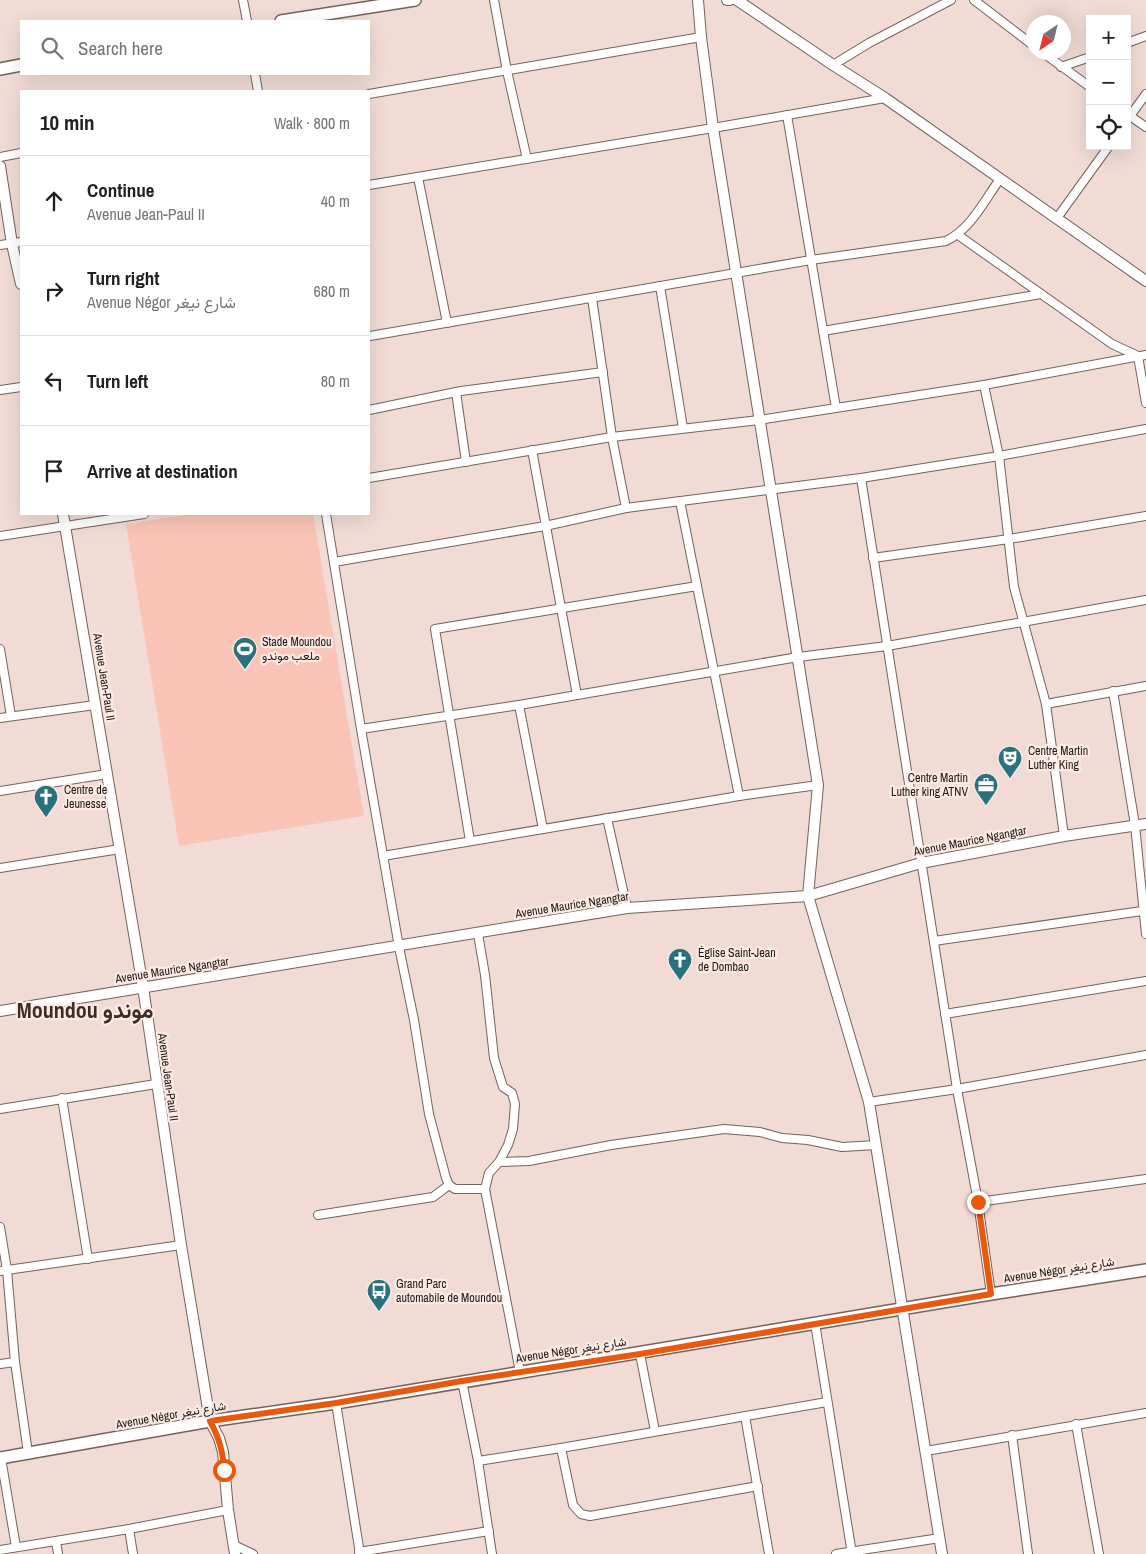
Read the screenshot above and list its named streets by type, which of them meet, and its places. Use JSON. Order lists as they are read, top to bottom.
{
  "streets": {
    "main road": ["Avenue Négor شارع نيغر"],
    "street": ["Avenue Jean-Paul II", "Avenue Maurice Ngangtar"]
  },
  "crossings": [
    ["Avenue Jean-Paul II", "Avenue Maurice Ngangtar"],
    ["Avenue Jean-Paul II", "Avenue Négor شارع نيغر"]
  ],
  "districts": ["Moundou موندو"],
  "places": {
    "sports": ["Stade Moundou ملعب موندو"],
    "theatre": ["Centre Martin Luther King"],
    "office": ["Centre Martin Luther king ATNV"],
    "church": ["Centre de Jeunesse", "Église Saint-Jean de Dombao"],
    "bus stop": ["Grand Parc automabile de Moundou"]
  },
  "north": "bottom left",
  "page": {
    "map_buttons": ["+", "−"],
    "search": "Search here",
    "heading": ["10 min", "Walk · 800 m"],
    "list": [
      ["Continue", "Avenue Jean-Paul II", "40 m"],
      ["Turn right", "Avenue Négor شارع نيغر", "680 m"],
      ["Turn left", "80 m"],
      "Arrive at destination"
    ]
  }
}
